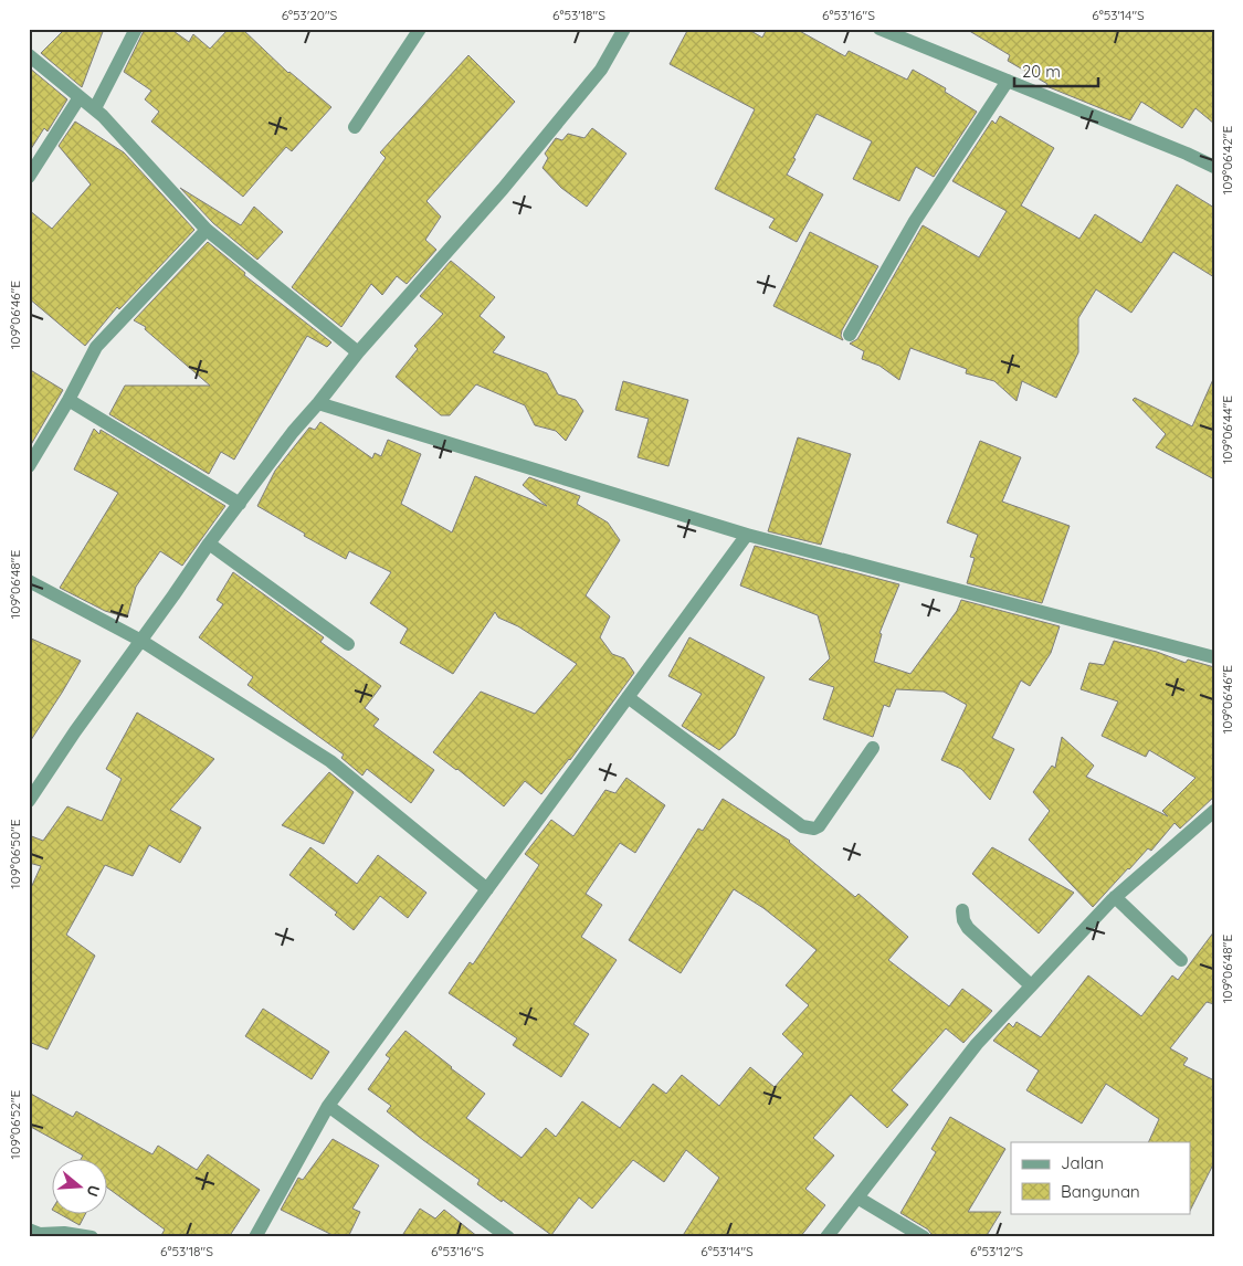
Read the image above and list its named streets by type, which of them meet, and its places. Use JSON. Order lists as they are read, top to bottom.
{
  "legend": ["Jalan", "Bangunan"],
  "scale_bar": "20 m",
  "north": "right",
  "coordinates": [
    "6°53'20\"S",
    "6°53'18\"S",
    "6°53'16\"S",
    "6°53'14\"S",
    "109°06'42\"E",
    "109°06'46\"E",
    "109°06'44\"E",
    "109°06'48\"E",
    "109°06'50\"E",
    "109°06'52\"E",
    "6°53'12\"S"
  ]
}
